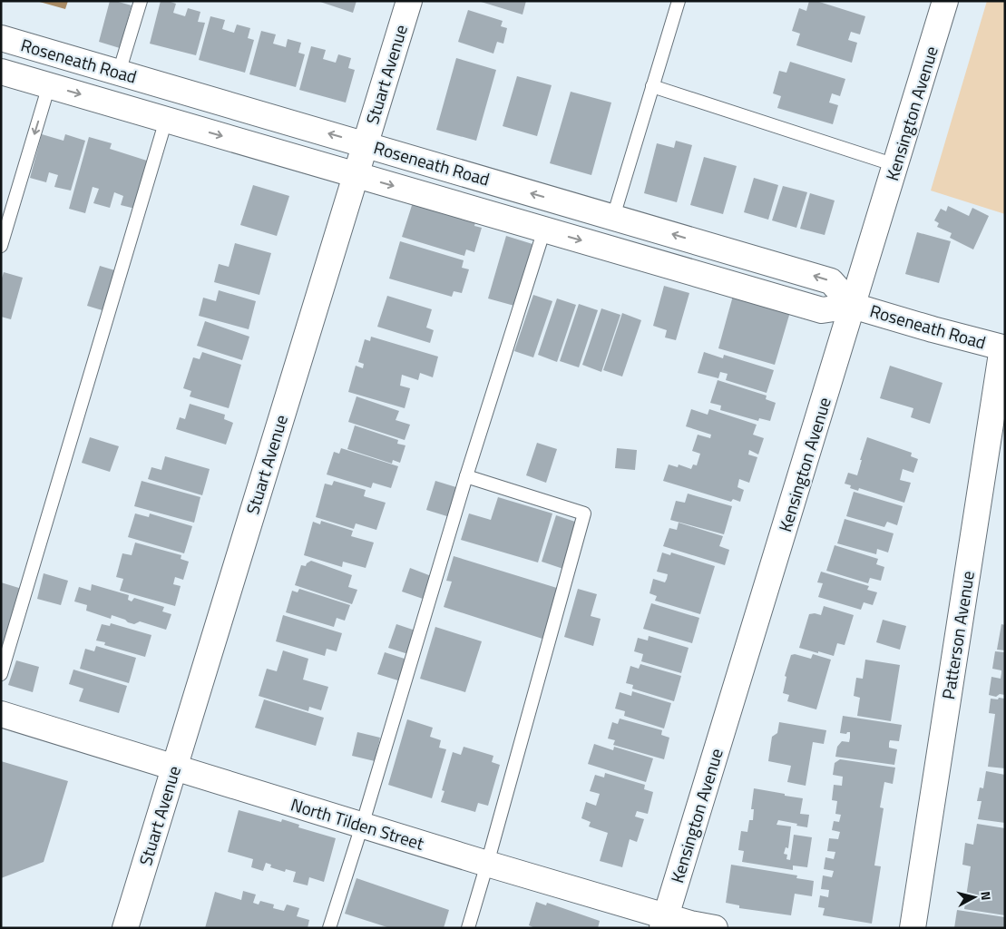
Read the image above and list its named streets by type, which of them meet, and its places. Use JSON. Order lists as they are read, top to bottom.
{
  "streets": {
    "street": [
      "Roseneath Road",
      "Stuart Avenue",
      "Kensington Avenue",
      "Patterson Avenue",
      "North Tilden Street"
    ]
  },
  "crossings": [
    ["Roseneath Road", "Stuart Avenue"],
    ["Roseneath Road", "Kensington Avenue"],
    ["Roseneath Road", "Patterson Avenue"],
    ["Stuart Avenue", "North Tilden Street"],
    ["Kensington Avenue", "North Tilden Street"]
  ],
  "north": "right"
}
